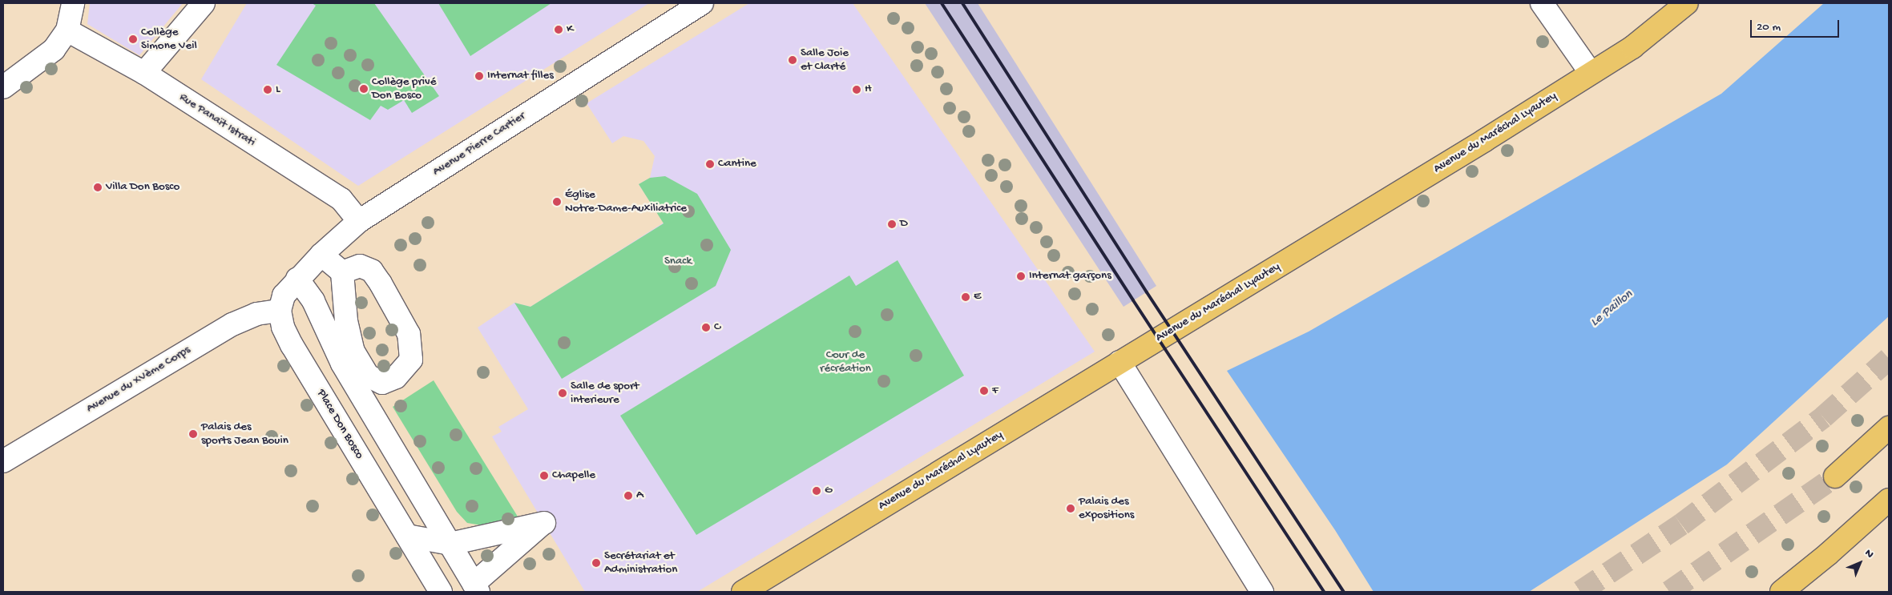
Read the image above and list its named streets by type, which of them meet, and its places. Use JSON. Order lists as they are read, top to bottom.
{
  "streets": {
    "main road": ["Avenue du Maréchal Lyautey"],
    "street": [
      "Rue Panaït Istrati",
      "Avenue Pierre Cartier",
      "Avenue du XVème Corps",
      "Place Don Bosco"
    ]
  },
  "crossings": [
    ["Rue Panaït Istrati", "Avenue Pierre Cartier"],
    ["Avenue Pierre Cartier", "Avenue du XVème Corps"],
    ["Avenue Pierre Cartier", "Place Don Bosco"],
    ["Avenue du XVème Corps", "Place Don Bosco"]
  ],
  "water": ["Le Paillon"],
  "parks": ["Snack", "Cour de récréation"],
  "places": [
    "K",
    "Collège Simone Veil",
    "Salle Joie et Clarté",
    "Internat filles",
    "Collège privé Don Bosco",
    "L",
    "H",
    "Cantine",
    "Villa Don Bosco",
    "Église Notre-Dame-Auxiliatrice",
    "D",
    "Internat garçons",
    "E",
    "C",
    "F",
    "Salle de sport interieure",
    "Palais des sports Jean Bouin",
    "Chapelle",
    "G",
    "A",
    "Palais des expositions",
    "Secrétariat et Administration"
  ],
  "scale_bar": "20 m",
  "north": "top right"
}
